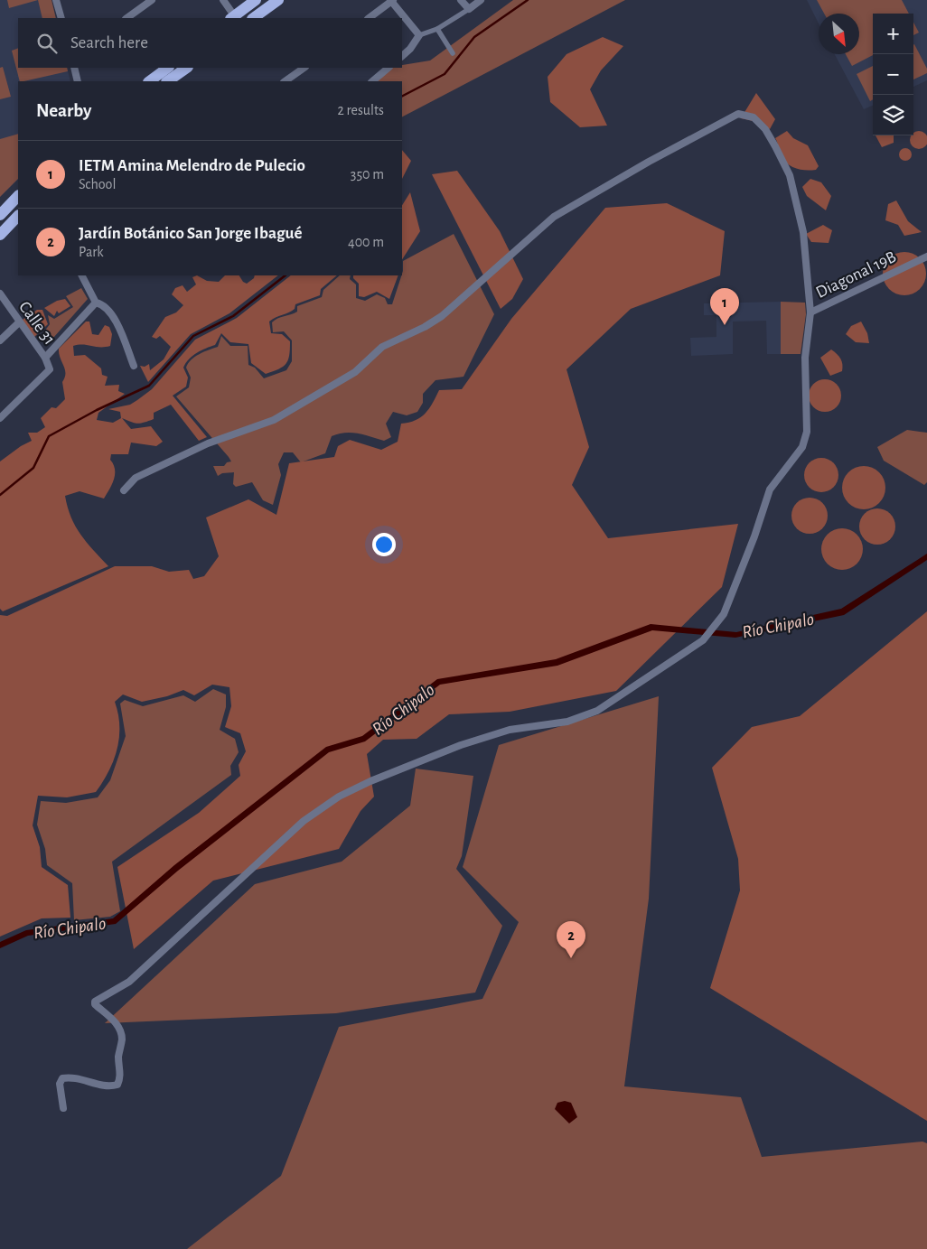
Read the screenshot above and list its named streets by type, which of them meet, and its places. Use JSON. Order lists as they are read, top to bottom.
{
  "streets": {
    "street": ["Diagonal 19B", "Calle 31"]
  },
  "water": ["Río Chipalo"],
  "north": "bottom right",
  "page": {
    "map_buttons": ["+", "−"],
    "search": "Search here",
    "heading": ["Nearby", "2 results"],
    "list": [
      {
        "mark": "1",
        "name": "IETM Amina Melendro de Pulecio",
        "note": "School",
        "value": "350 m"
      },
      {
        "mark": "2",
        "name": "Jardín Botánico San Jorge Ibagué",
        "note": "Park",
        "value": "400 m"
      }
    ],
    "pins": ["1", "2"]
  }
}
